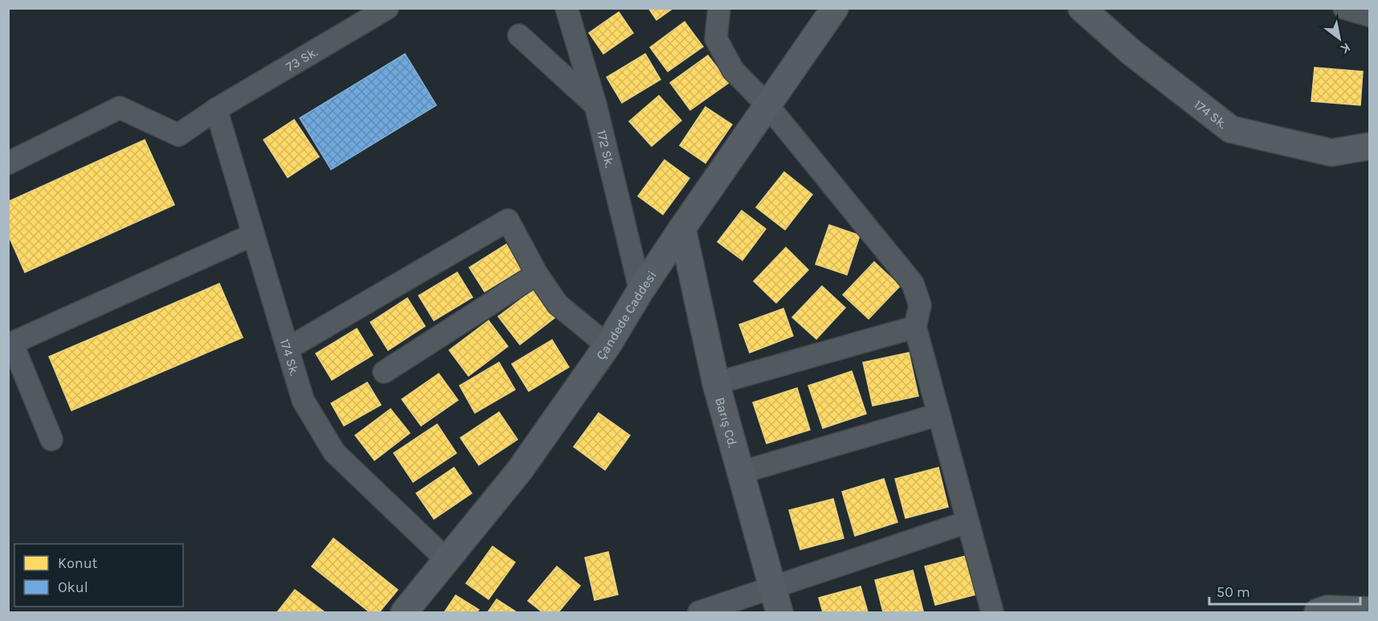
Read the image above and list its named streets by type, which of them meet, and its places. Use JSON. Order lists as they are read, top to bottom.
{
  "streets": {
    "street": [
      "73 Sk.",
      "174 Sk.",
      "172 Sk.",
      "Çandede Caddesi",
      "Barış Cd."
    ]
  },
  "crossings": [
    ["73 Sk.", "174 Sk."],
    ["174 Sk.", "Çandede Caddesi"],
    ["172 Sk.", "Çandede Caddesi"],
    ["Çandede Caddesi", "Barış Cd."]
  ],
  "legend": ["Konut", "Okul"],
  "scale_bar": "50 m",
  "north": "bottom right"
}
